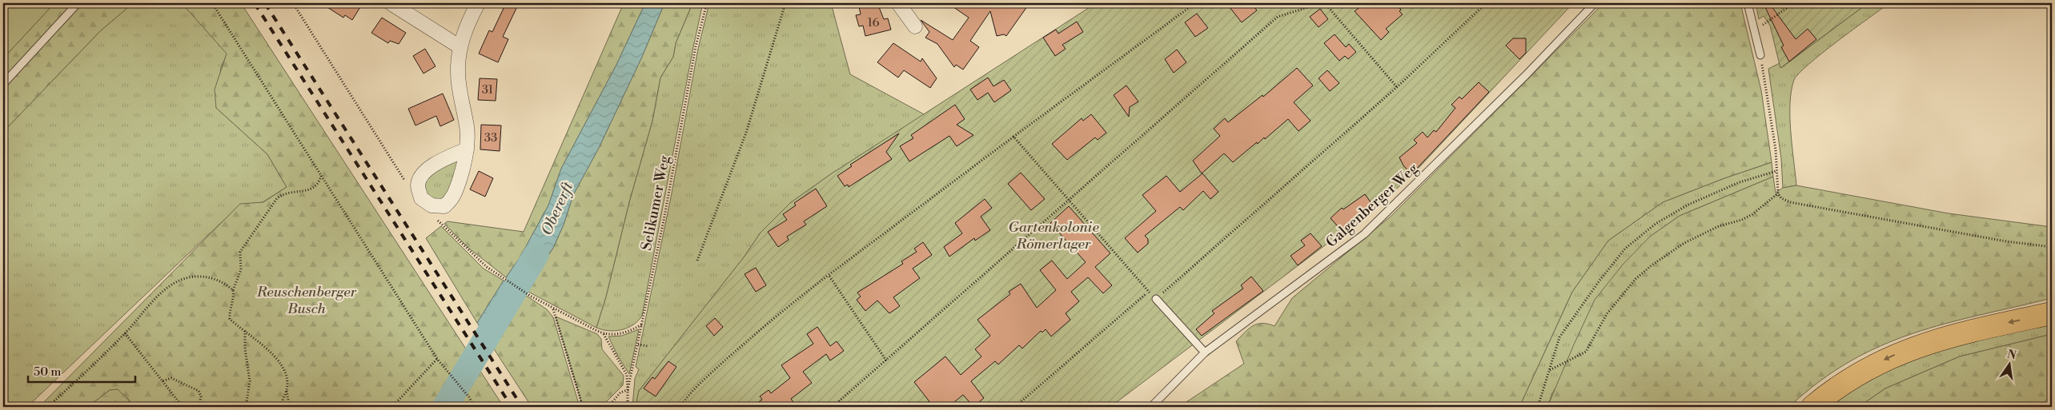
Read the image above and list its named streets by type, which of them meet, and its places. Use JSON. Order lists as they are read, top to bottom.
{
  "streets": {
    "lane": ["Galgenberger Weg"],
    "path": ["Selikumer Weg"]
  },
  "water": ["Obererft"],
  "parks": ["Gartenkolonie Römerlager", "Reuschenberger Busch"],
  "house_numbers": ["16", "31", "33"],
  "scale_bar": "50 m",
  "north": "top"
}
